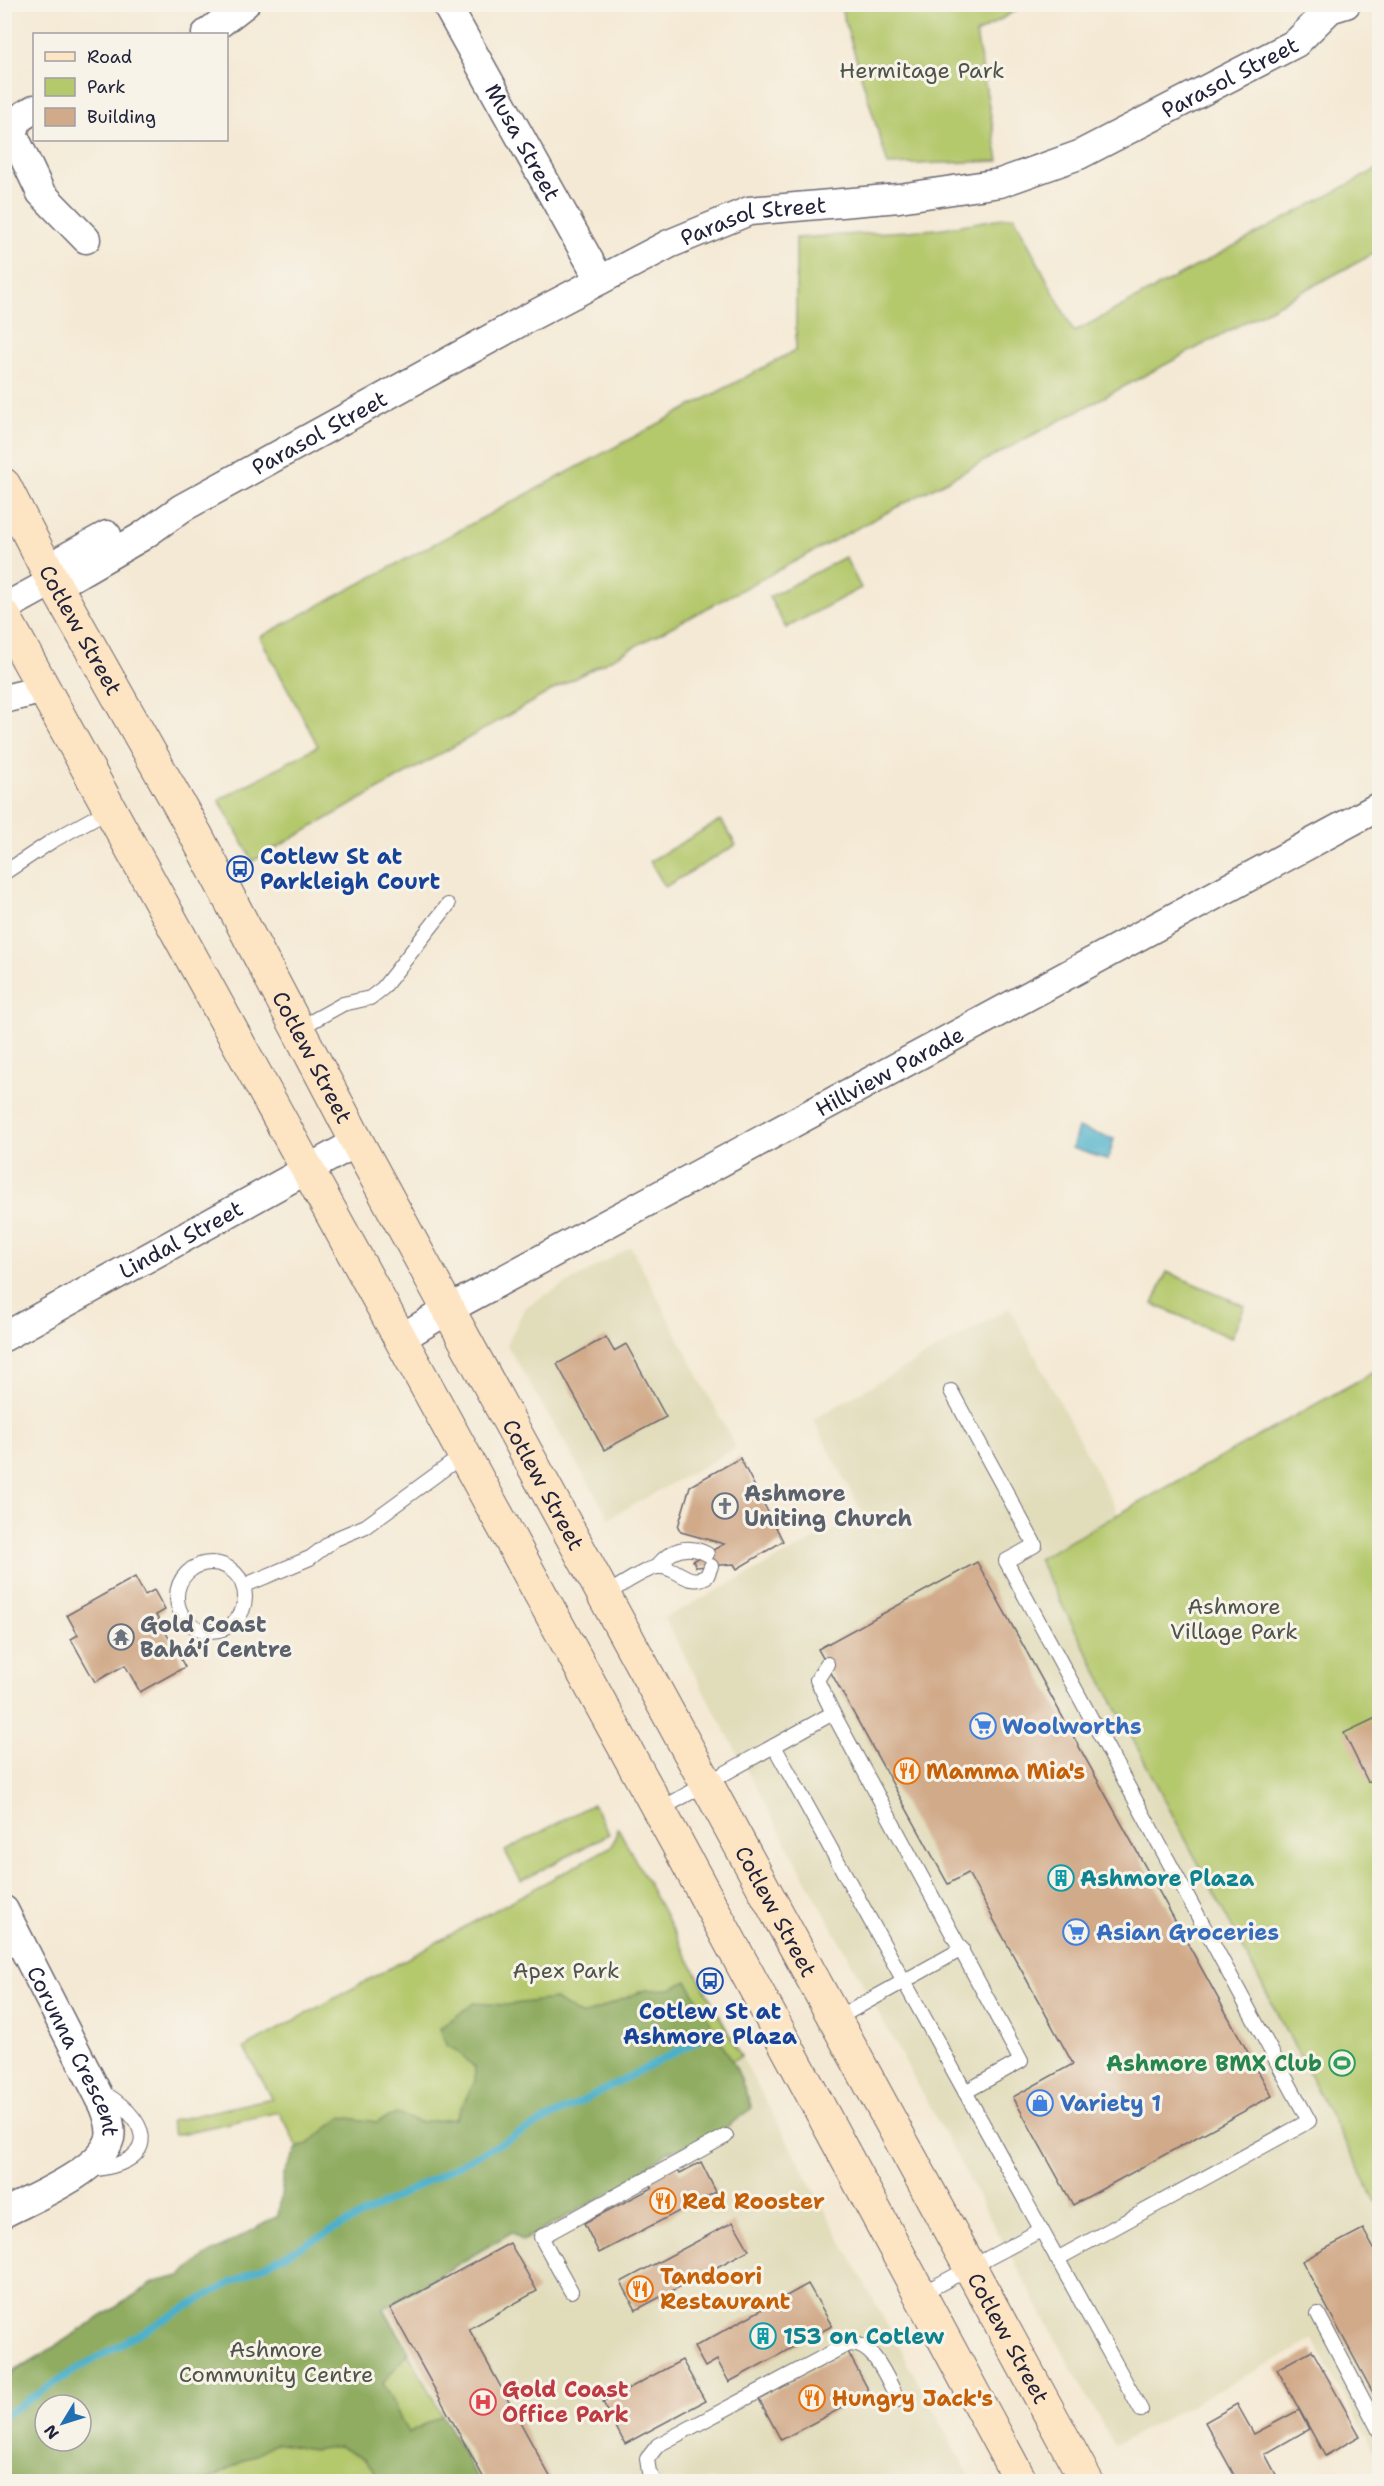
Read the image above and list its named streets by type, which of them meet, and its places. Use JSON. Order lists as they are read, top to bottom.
{
  "streets": {
    "main road": ["Cotlew Street"],
    "street": [
      "Parasol Street",
      "Musa Street",
      "Hillview Parade",
      "Lindal Street",
      "Corunna Crescent"
    ]
  },
  "crossings": [
    ["Parasol Street", "Musa Street"],
    ["Parasol Street", "Cotlew Street"],
    ["Cotlew Street", "Hillview Parade"],
    ["Cotlew Street", "Lindal Street"]
  ],
  "parks": [
    "Hermitage Park",
    "Ashmore Village Park",
    "Apex Park",
    "Ashmore Community Centre"
  ],
  "places": {
    "bus stop": ["Cotlew St at Parkleigh Court", "Cotlew St at Ashmore Plaza"],
    "church": ["Ashmore Uniting Church"],
    "temple": ["Gold Coast Bahá'í Centre"],
    "supermarket": ["Woolworths", "Asian Groceries"],
    "restaurant": [
      "Mamma Mia's",
      "Red Rooster",
      "Tandoori Restaurant",
      "Hungry Jack's"
    ],
    "building": ["Ashmore Plaza", "153 on Cotlew"],
    "sports": ["Ashmore BMX Club"],
    "shop": ["Variety 1"],
    "hospital": ["Gold Coast Office Park"]
  },
  "legend": ["Road", "Park", "Building"],
  "north": "bottom left"
}
